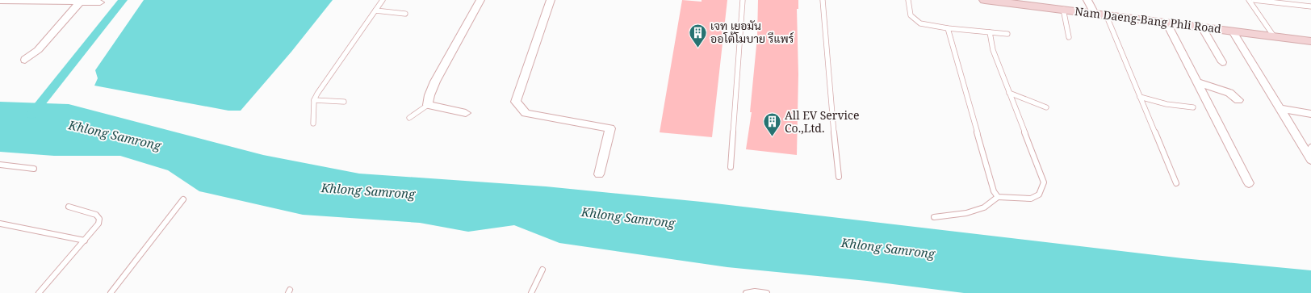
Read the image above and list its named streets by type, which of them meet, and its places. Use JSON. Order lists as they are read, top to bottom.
{
  "streets": {
    "main road": ["Nam Daeng-Bang Phli Road"]
  },
  "water": ["Khlong Samrong"],
  "places": {
    "building": ["เจท เยอมัน ออโต้โมบาย รีแพร์", "All EV Service Co.,Ltd."]
  }
}
